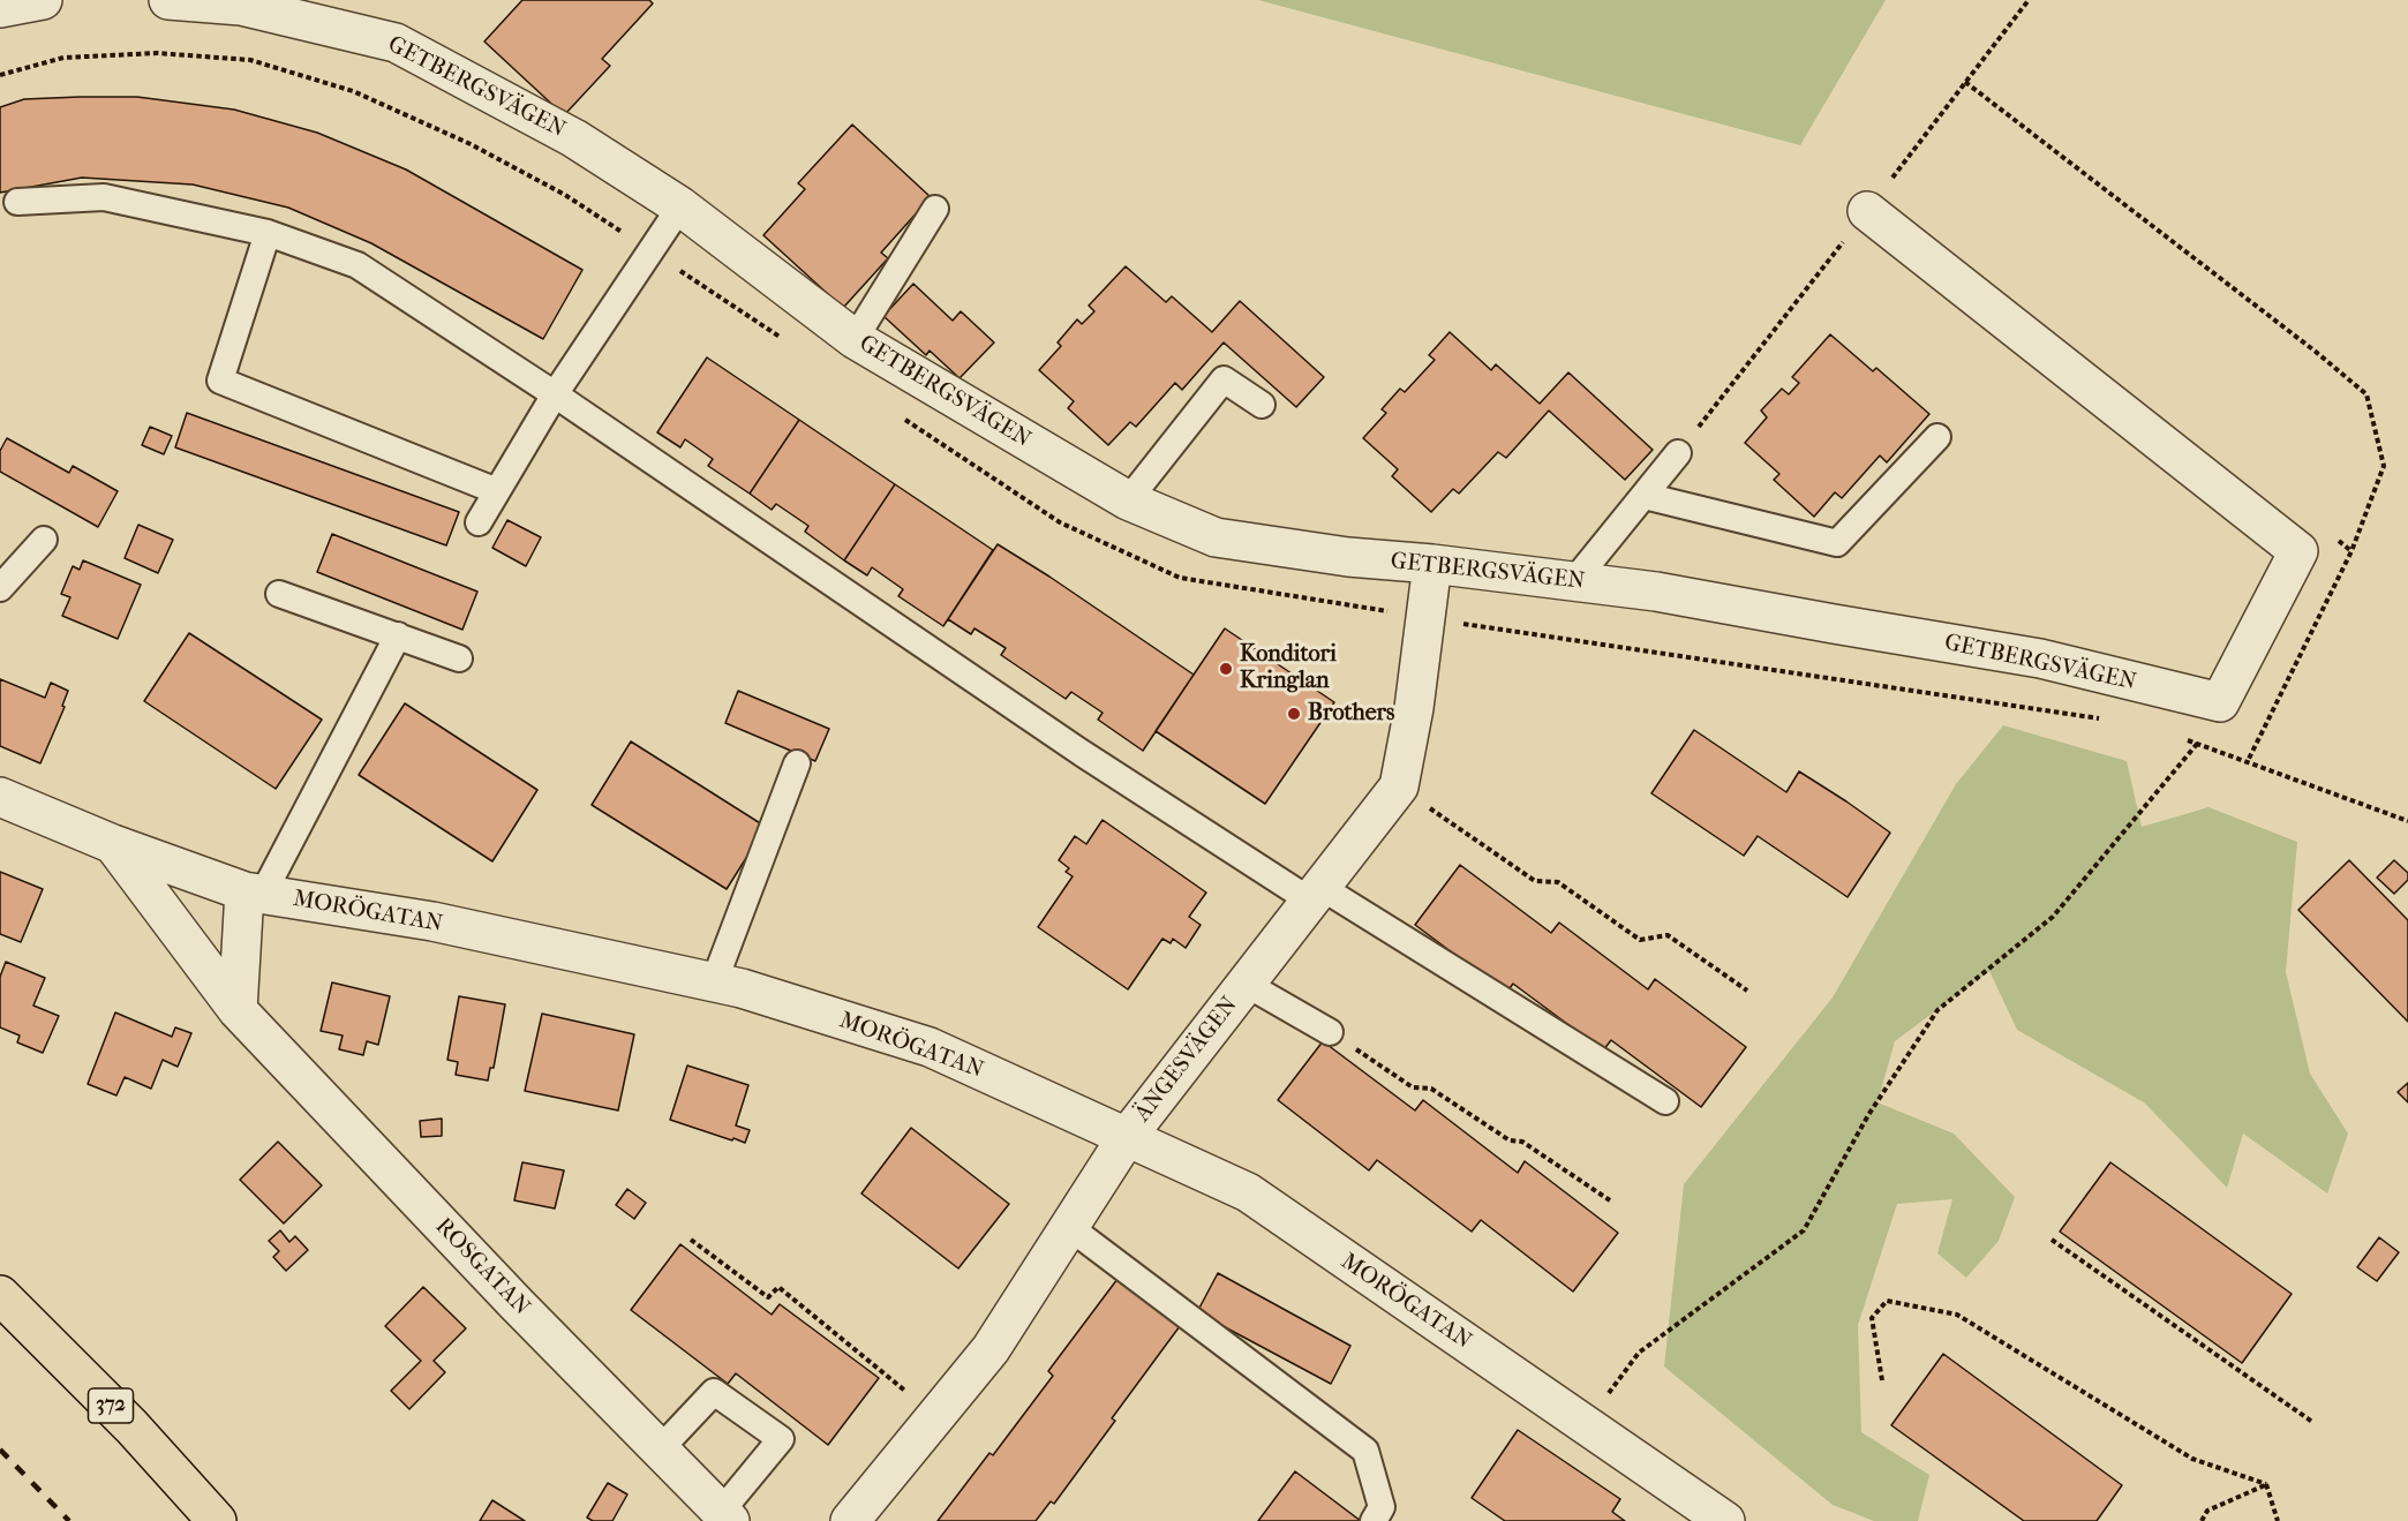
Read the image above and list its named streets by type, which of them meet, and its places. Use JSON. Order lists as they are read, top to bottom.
{
  "streets": {
    "main road": ["372"],
    "street": [
      "GETBERGSVÄGEN",
      "MORÖGATAN",
      "ÄNGESVÄGEN",
      "ROSGATAN"
    ]
  },
  "crossings": [
    ["GETBERGSVÄGEN", "ÄNGESVÄGEN"],
    ["MORÖGATAN", "ÄNGESVÄGEN"],
    ["MORÖGATAN", "ROSGATAN"]
  ],
  "places": ["Konditori Kringlan", "Brothers"]
}
